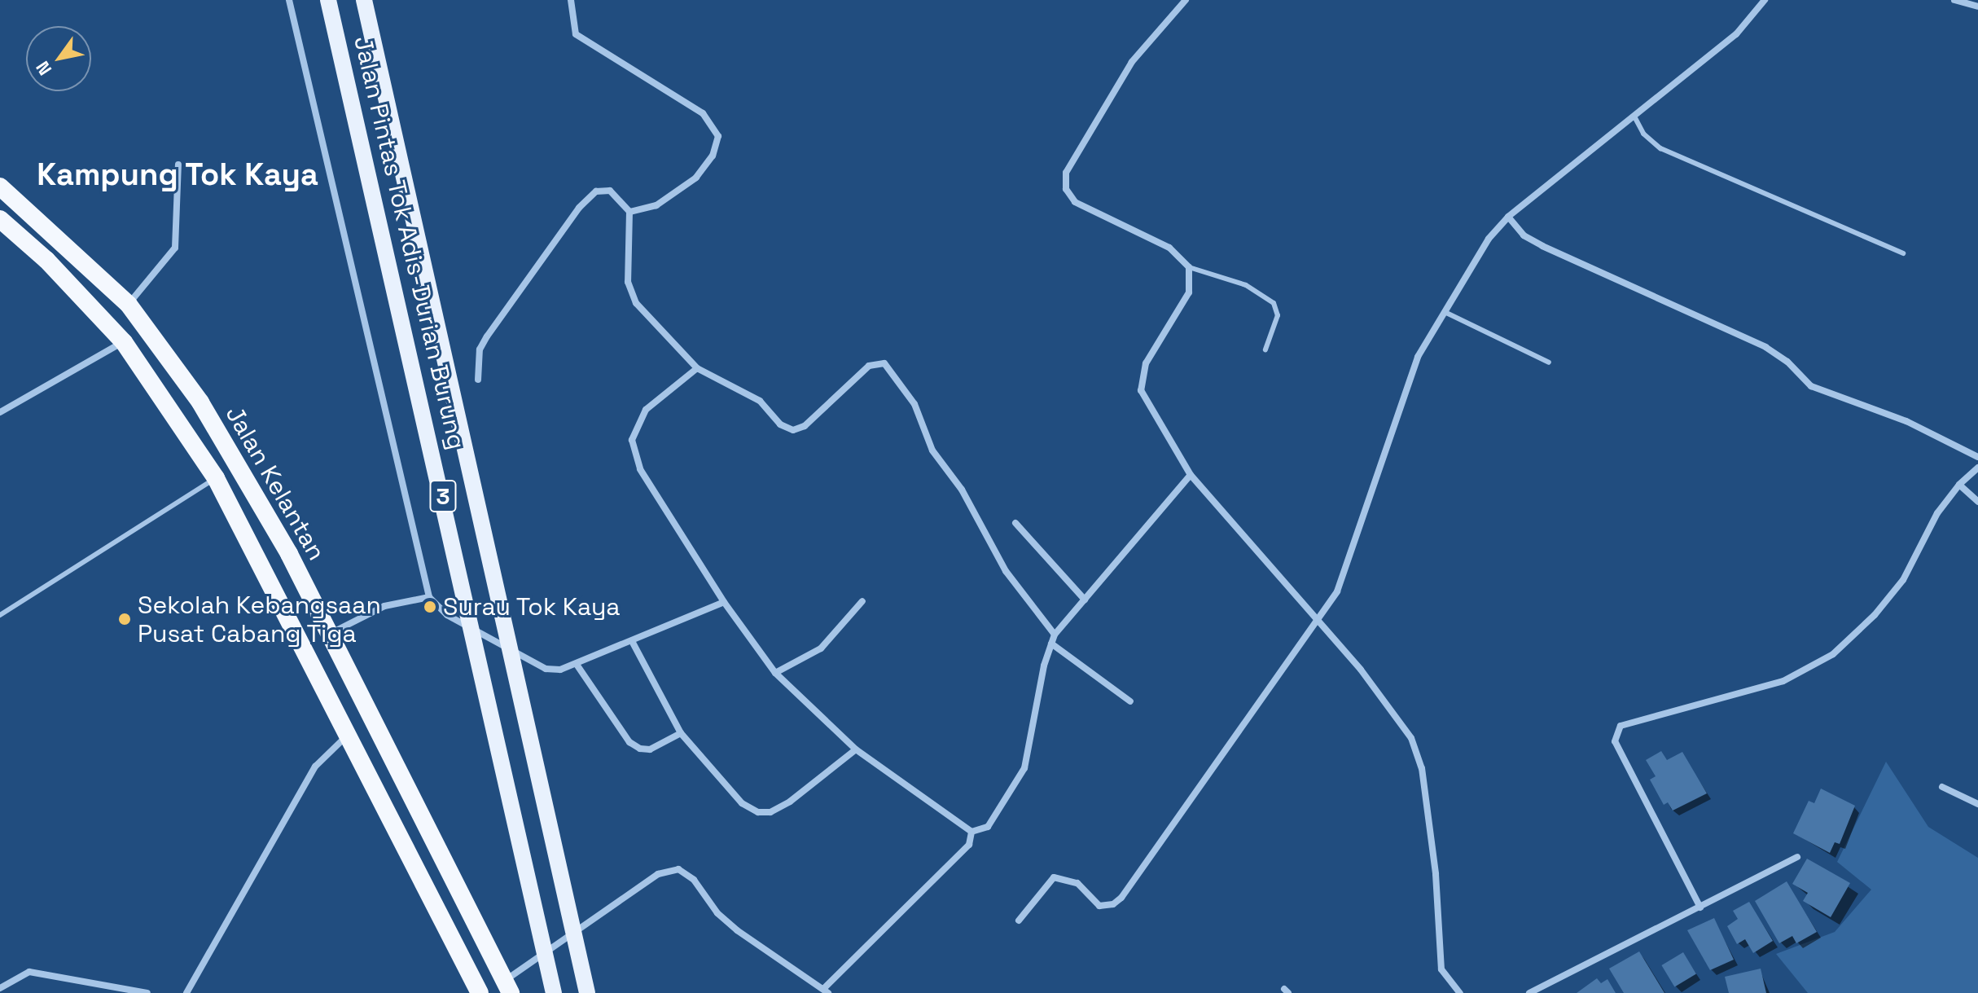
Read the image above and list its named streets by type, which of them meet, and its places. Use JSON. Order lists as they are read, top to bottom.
{
  "streets": {
    "highway": ["Jalan Kelantan"],
    "main road": ["Jalan Pintas Tok Adis-Durian Burung", "3"]
  },
  "districts": ["Kampung Tok Kaya"],
  "places": ["Surau Tok Kaya", "Sekolah Kebangsaan Pusat Cabang Tiga"],
  "north": "bottom left"
}
